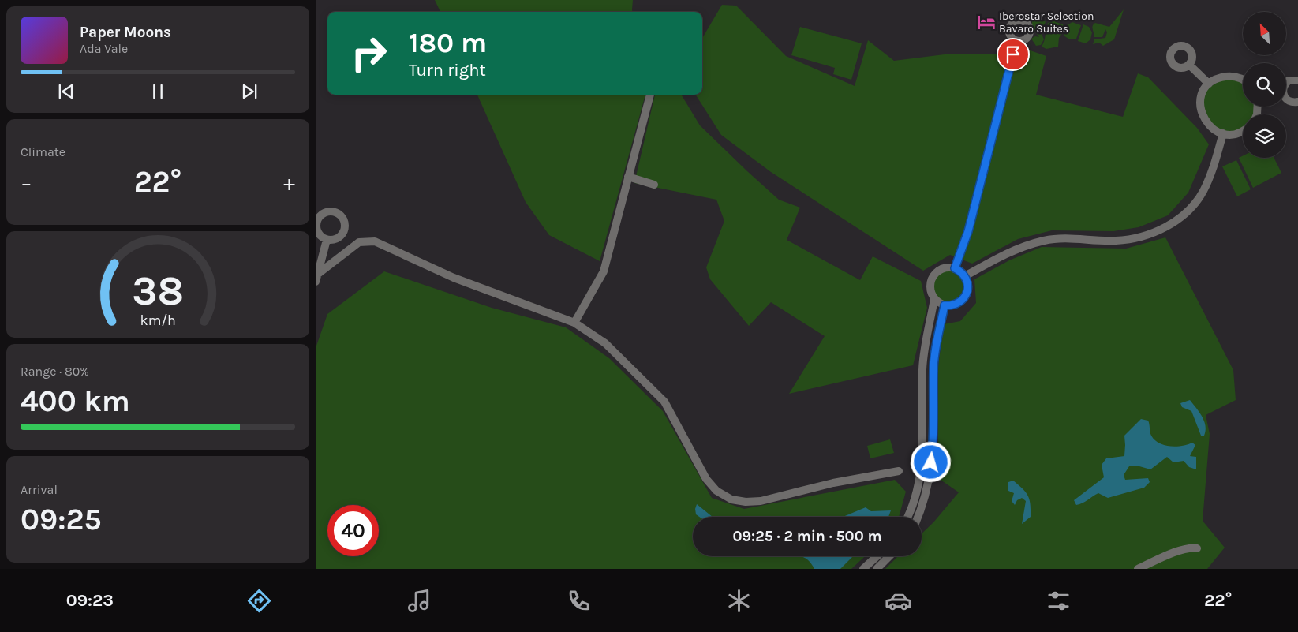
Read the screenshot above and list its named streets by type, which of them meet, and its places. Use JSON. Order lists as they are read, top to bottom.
{
  "places": {
    "hotel": ["Iberostar Selection Bavaro Suites"]
  },
  "north": "top left",
  "page": {
    "turn": ["180 m", "Turn right"],
    "song": ["Paper Moons", "Ada Vale"],
    "tile": [
      "Climate",
      ["Range · 80%", "400 km"],
      ["Arrival", "09:25"]
    ],
    "heat": ["−", "22°", "+"],
    "limit": "40",
    "trip": "09:25 · 2 min · 500 m",
    "tabs": ["09:23", "22°"],
    "gauge": ["38", "km/h"]
  }
}
